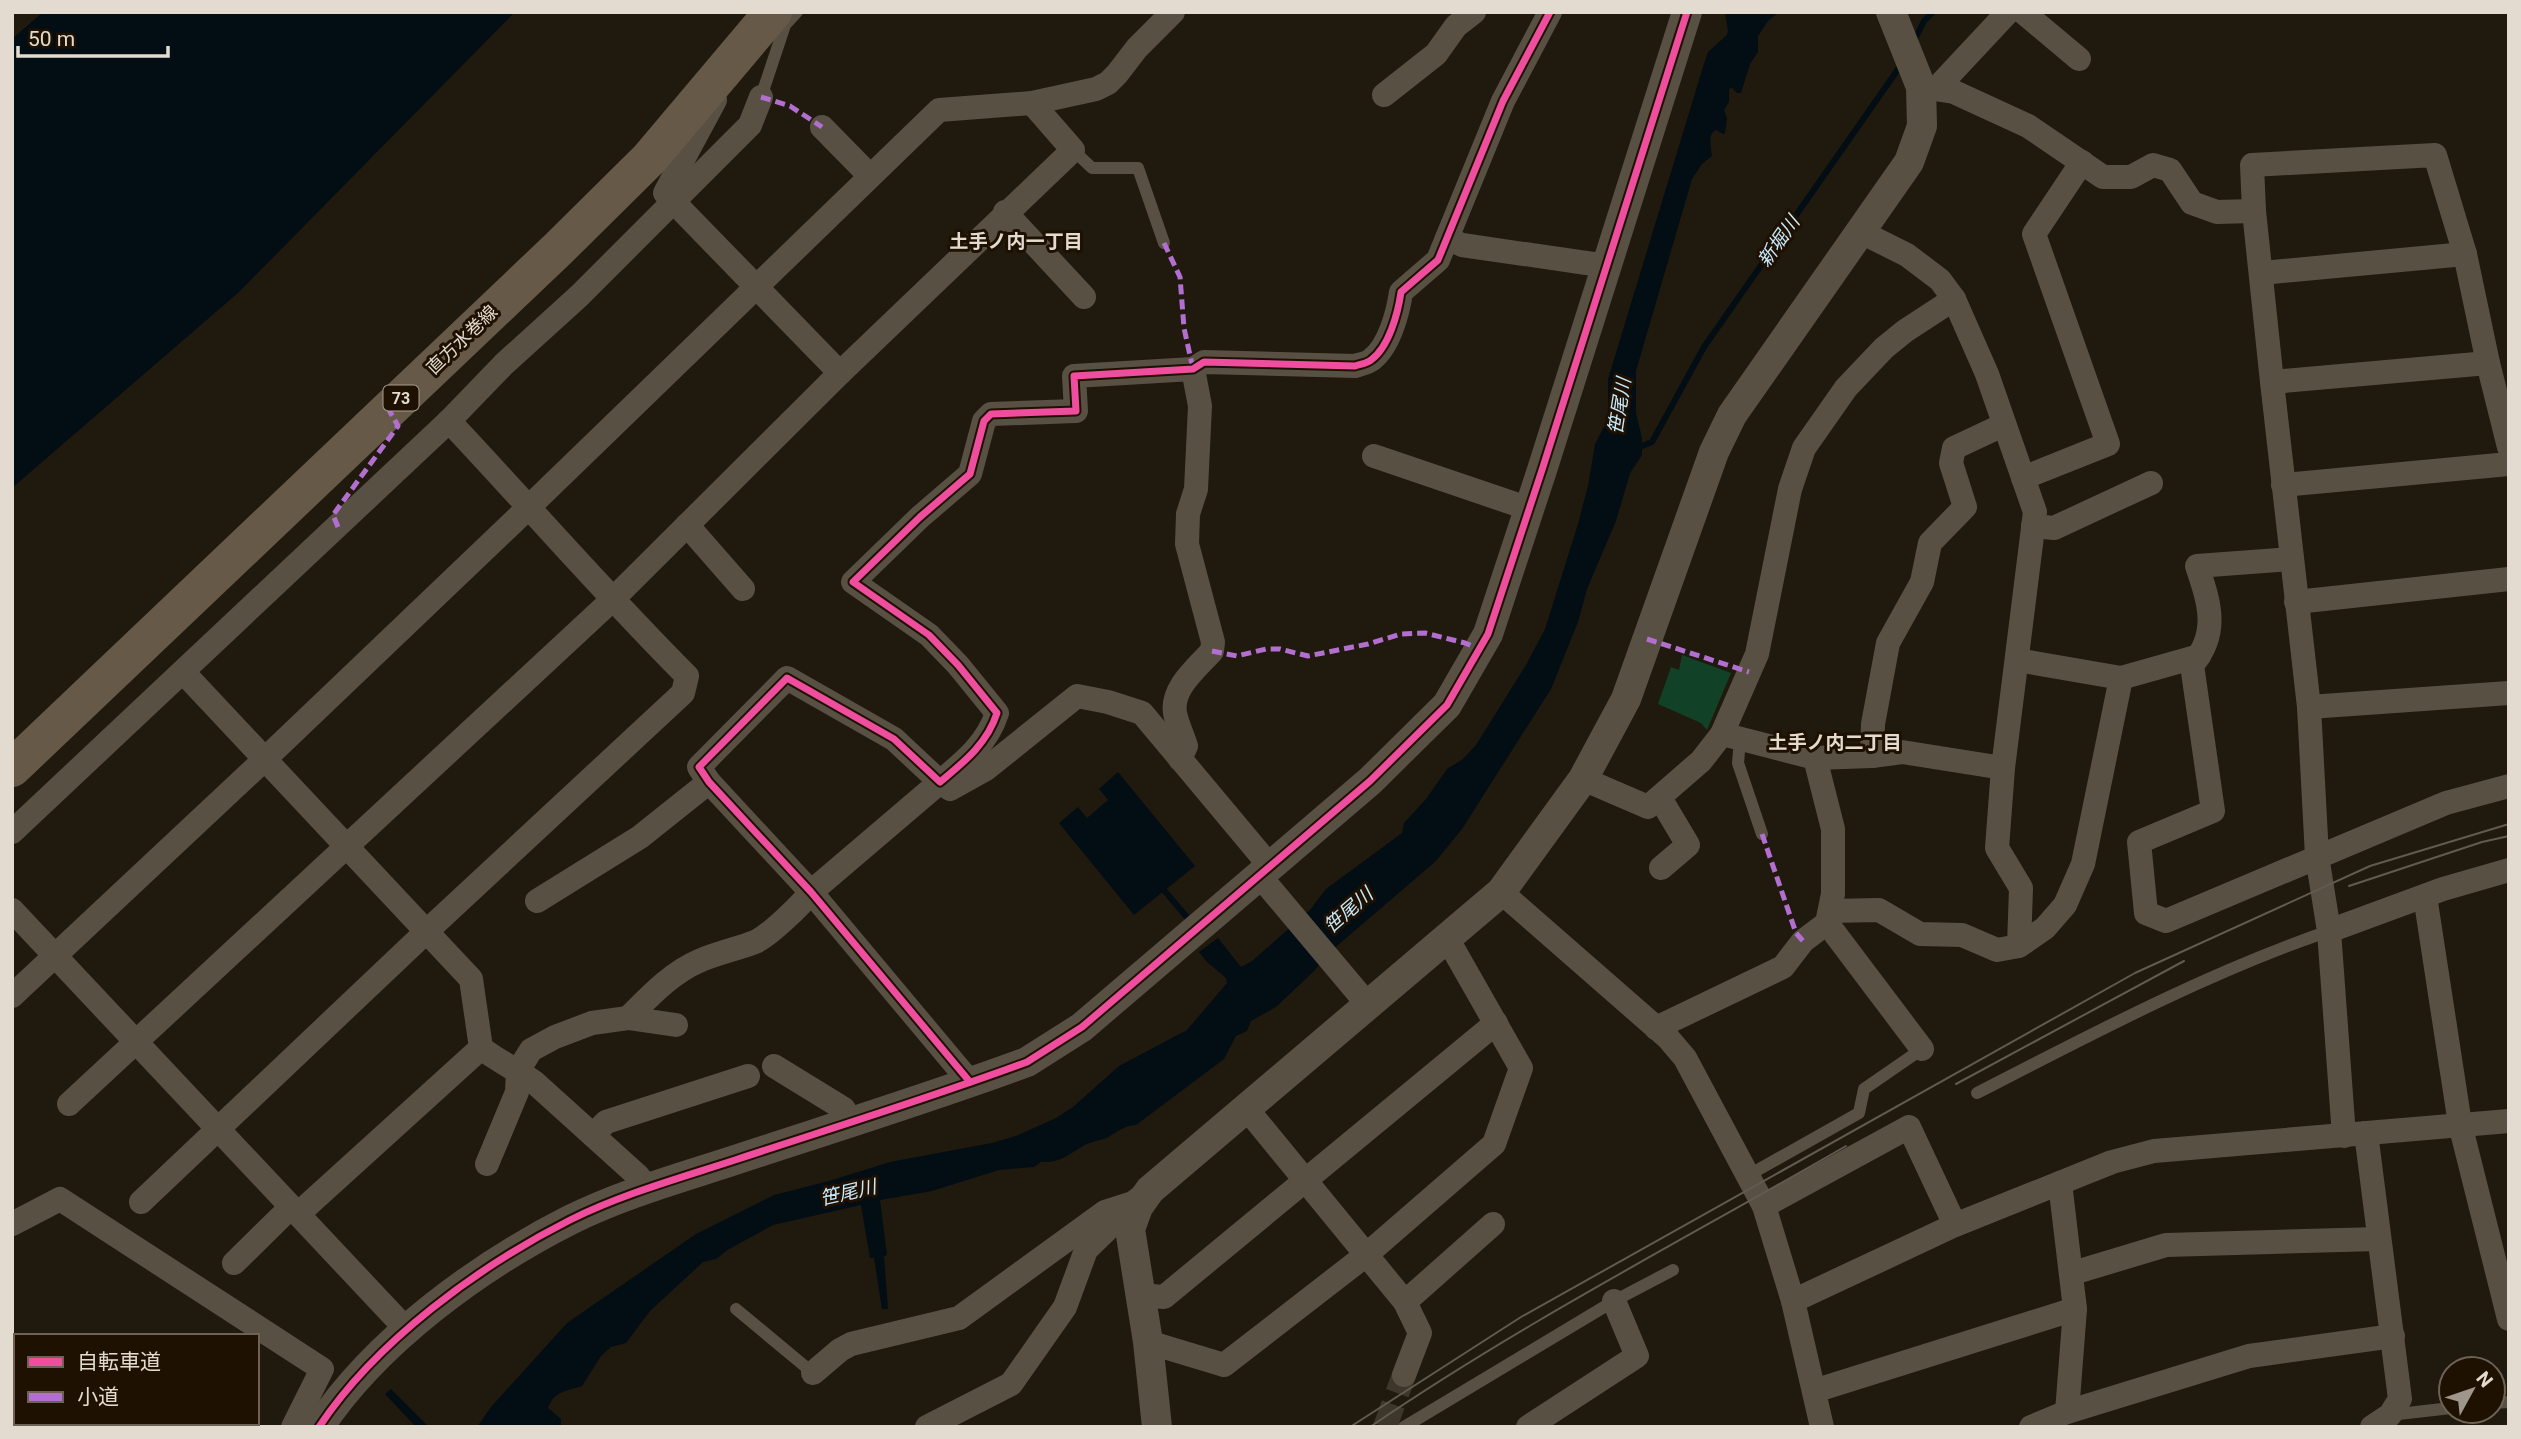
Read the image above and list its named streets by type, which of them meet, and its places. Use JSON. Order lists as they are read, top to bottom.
{
  "streets": {
    "main road": ["直方水巻線", "73"]
  },
  "districts": ["土手ノ内一丁目", "土手ノ内二丁目"],
  "water": ["新堀川", "笹尾川"],
  "legend": ["自転車道", "小道"],
  "scale_bar": "50 m",
  "north": "top right"
}
